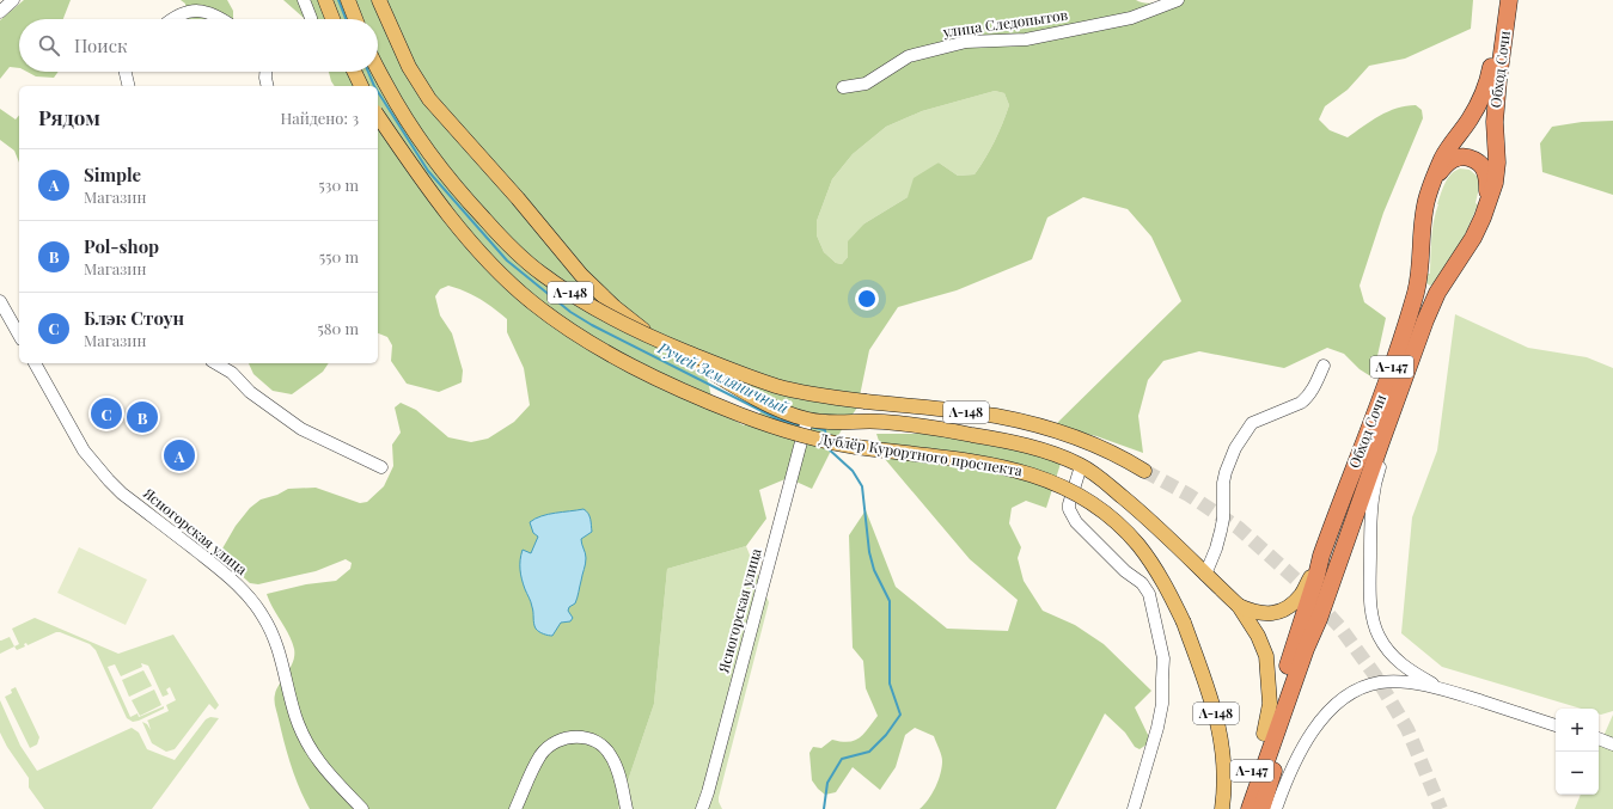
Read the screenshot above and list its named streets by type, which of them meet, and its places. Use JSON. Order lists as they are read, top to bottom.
{
  "streets": {
    "highway": ["Обход Сочи", "А-147"],
    "main road": ["А-148", "Дублёр Курортного проспекта"],
    "street": ["улица Следопытов", "Ясногорская улица"]
  },
  "crossings": [
    ["Обход Сочи", "А-147"]
  ],
  "water": ["Ручей Земляничный"],
  "page": {
    "search": "Поиск",
    "heading": ["Рядом", "Найдено: 3"],
    "list": [
      {
        "mark": "A",
        "name": "Simple",
        "note": "Магазин",
        "value": "530 m"
      },
      {
        "mark": "B",
        "name": "Pol-shop",
        "note": "Магазин",
        "value": "550 m"
      },
      {
        "mark": "C",
        "name": "Блэк Стоун",
        "note": "Магазин",
        "value": "580 m"
      }
    ],
    "pins": ["C", "B", "A"],
    "map_buttons": ["+", "−"]
  }
}
